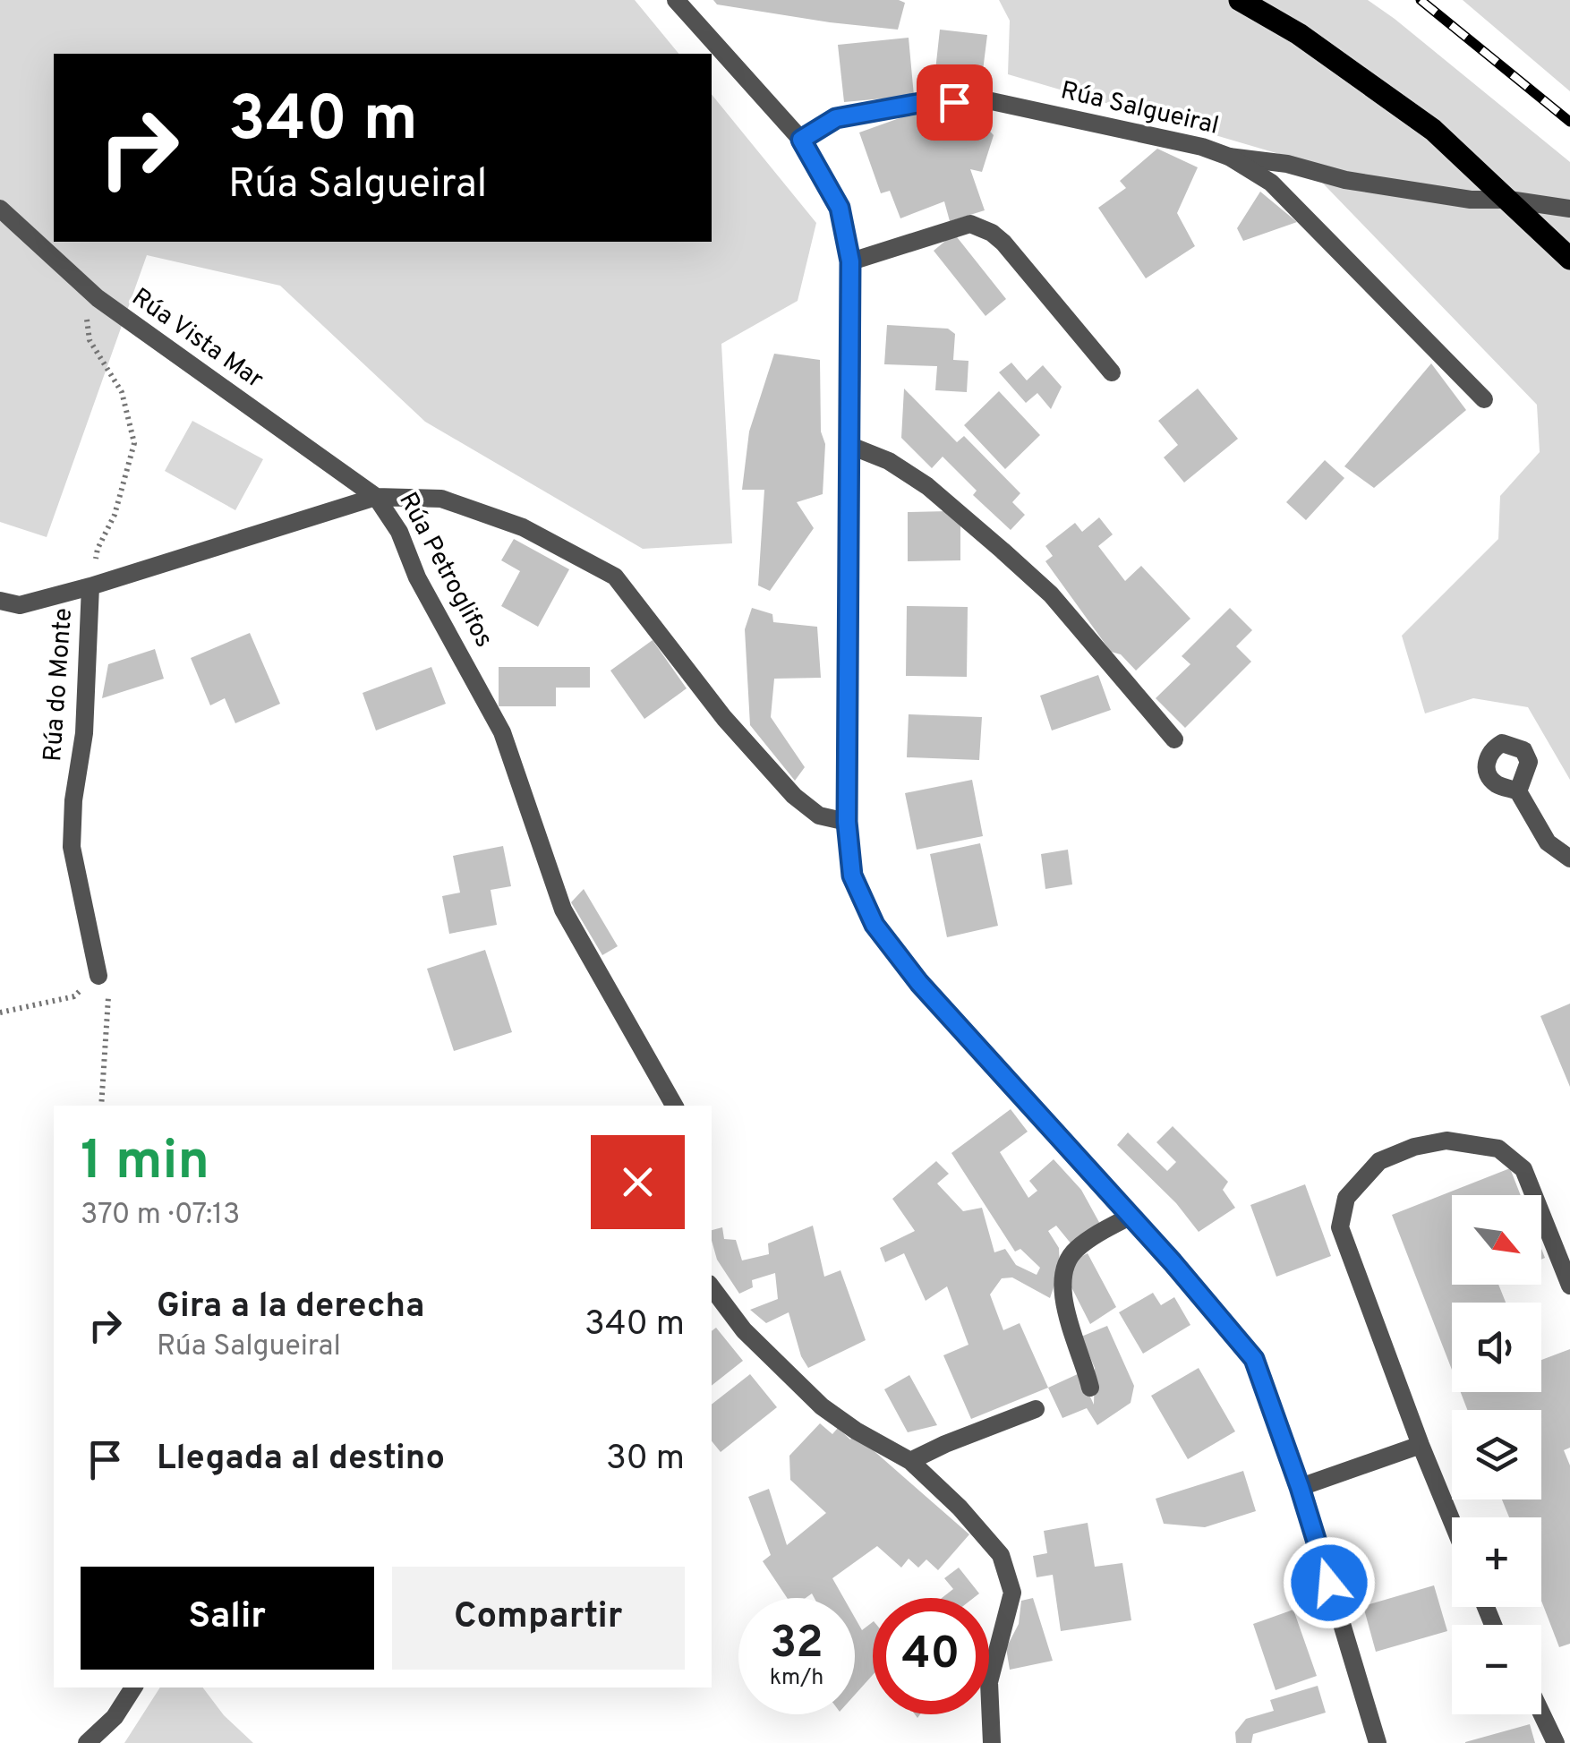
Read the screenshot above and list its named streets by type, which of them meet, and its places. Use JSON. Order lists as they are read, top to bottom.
{
  "streets": {
    "street": [
      "Rúa Salgueiral",
      "Rúa Vista Mar",
      "Rúa Petroglifos",
      "Rúa do Monte"
    ]
  },
  "crossings": [
    ["Rúa Vista Mar", "Rúa Petroglifos"],
    ["Rúa Vista Mar", "Rúa do Monte"],
    ["Rúa Petroglifos", "Rúa do Monte"]
  ],
  "north": "bottom right",
  "page": {
    "turn": ["340 m", "Rúa Salgueiral"],
    "heading": ["1 min", "370 m · 07:13"],
    "map_buttons": ["+", "−"],
    "list": [
      {
        "name": "Gira a la derecha",
        "note": "Rúa Salgueiral",
        "value": "340 m"
      },
      {
        "name": "Llegada al destino",
        "value": "30 m"
      }
    ],
    "buttons": ["Salir", "Compartir"],
    "speed": "32 km/h",
    "limit": "40"
  }
}
